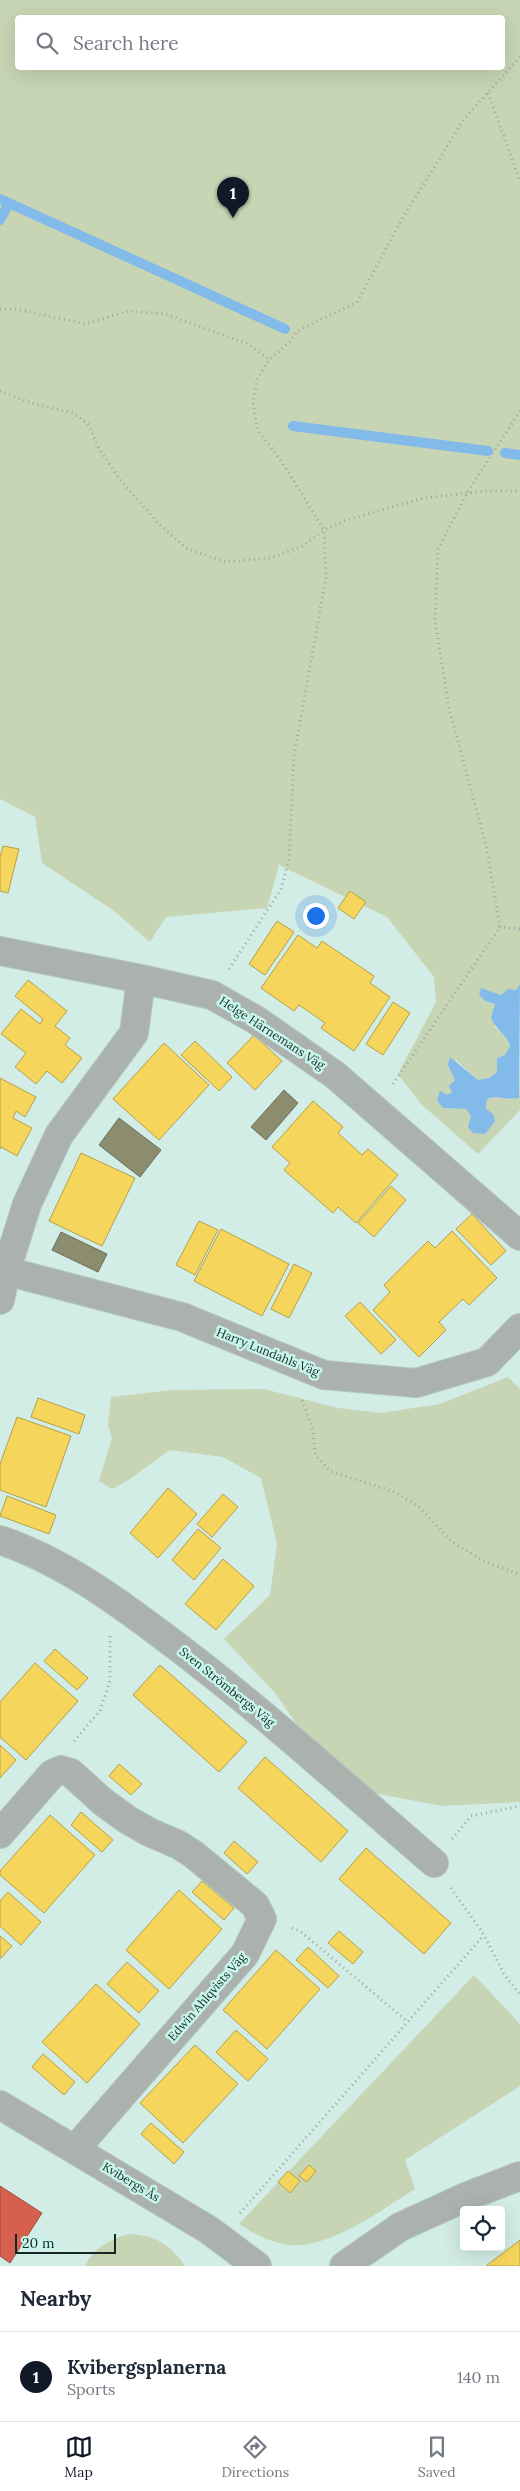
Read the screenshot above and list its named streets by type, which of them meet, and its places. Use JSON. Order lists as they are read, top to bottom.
{
  "streets": {
    "street": [
      "Helge Härnemans Väg",
      "Harry Lundahls Väg",
      "Sven Strömbergs Väg",
      "Edwin Ahlqvists Väg",
      "Kvibergs Ås"
    ]
  },
  "crossings": [
    ["Edwin Ahlqvists Väg", "Kvibergs Ås"]
  ],
  "scale_bar": "20 m",
  "page": {
    "search": "Search here",
    "pins": "1",
    "scale": "20 m",
    "heading": "Nearby",
    "list": [
      {
        "mark": "1",
        "name": "Kvibergsplanerna",
        "note": "Sports",
        "value": "140 m"
      }
    ],
    "nav": ["Map", "Directions", "Saved"]
  }
}
